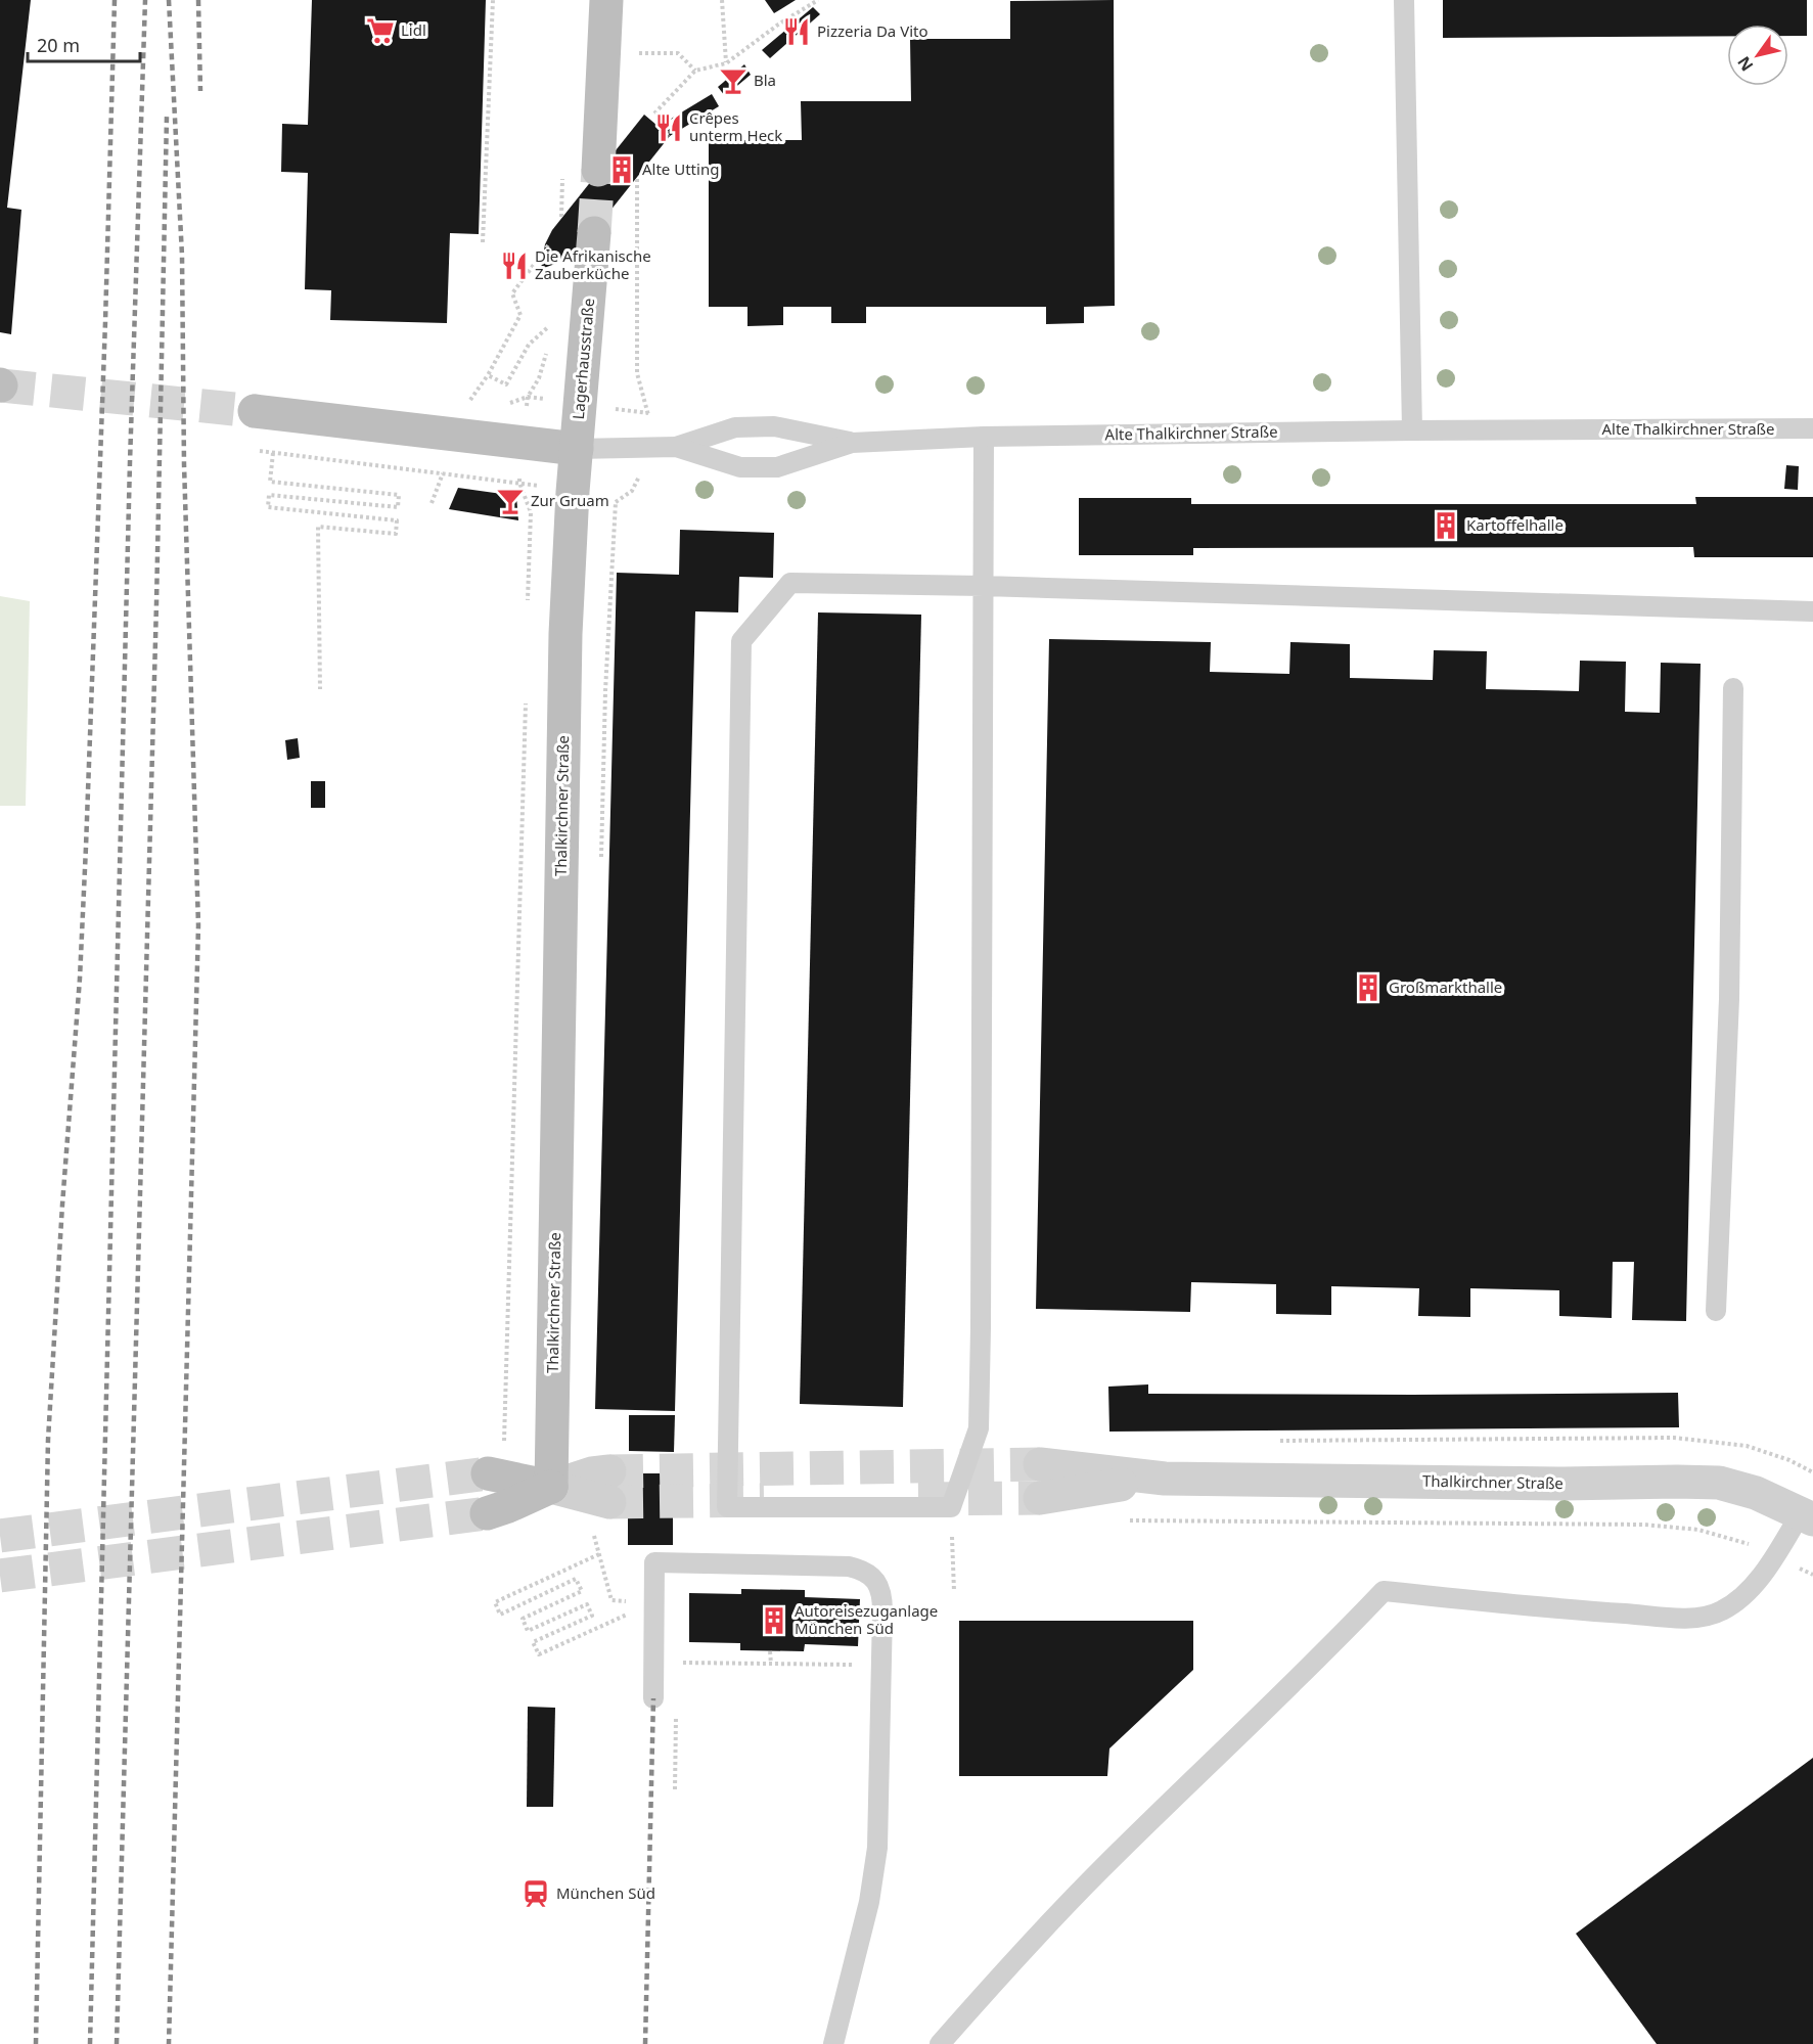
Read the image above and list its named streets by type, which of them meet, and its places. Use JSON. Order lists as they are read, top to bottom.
{
  "streets": {
    "street": ["Lagerhausstraße", "Thalkirchner Straße"],
    "lane": ["Alte Thalkirchner Straße"]
  },
  "crossings": [
    ["Lagerhausstraße", "Alte Thalkirchner Straße"],
    ["Lagerhausstraße", "Thalkirchner Straße"],
    ["Alte Thalkirchner Straße", "Thalkirchner Straße"]
  ],
  "places": {
    "supermarket": ["Lidl"],
    "restaurant": ["Pizzeria Da Vito", "Crêpes unterm Heck", "Die Afrikanische Zauberküche"],
    "bar": ["Bla", "Zur Gruam"],
    "building": [
      "Alte Utting",
      "Kartoffelhalle",
      "Großmarkthalle",
      "Autoreisezuganlage München Süd"
    ],
    "station": ["München Süd"]
  },
  "scale_bar": "20 m",
  "north": "bottom left"
}
